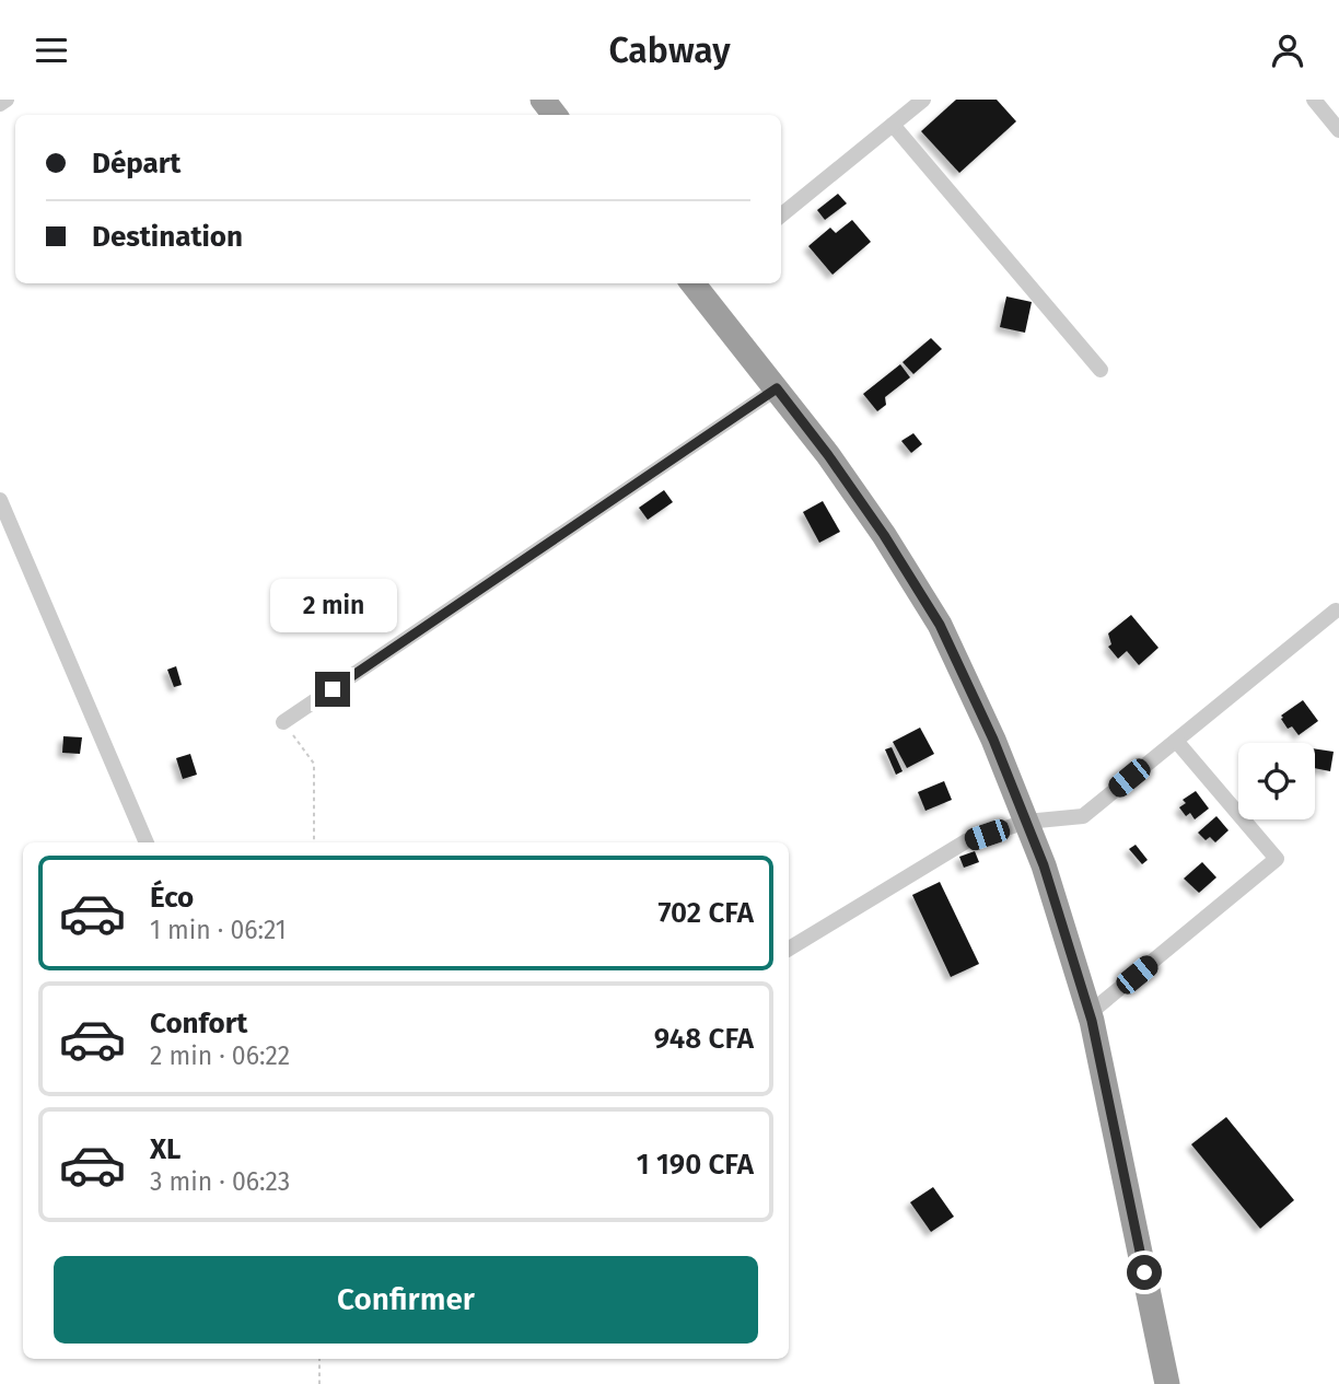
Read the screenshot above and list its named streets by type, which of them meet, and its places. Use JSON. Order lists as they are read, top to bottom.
{
  "page": {
    "header": "Cabway",
    "banner": ["Départ", "Destination"],
    "bubble": "2 min",
    "list": [
      {
        "name": "Éco",
        "note": "1 min · 06:21",
        "value": "702 CFA"
      },
      {
        "name": "Confort",
        "note": "2 min · 06:22",
        "value": "948 CFA"
      },
      {
        "name": "XL",
        "note": "3 min · 06:23",
        "value": "1 190 CFA"
      }
    ],
    "buttons": "Confirmer"
  }
}
